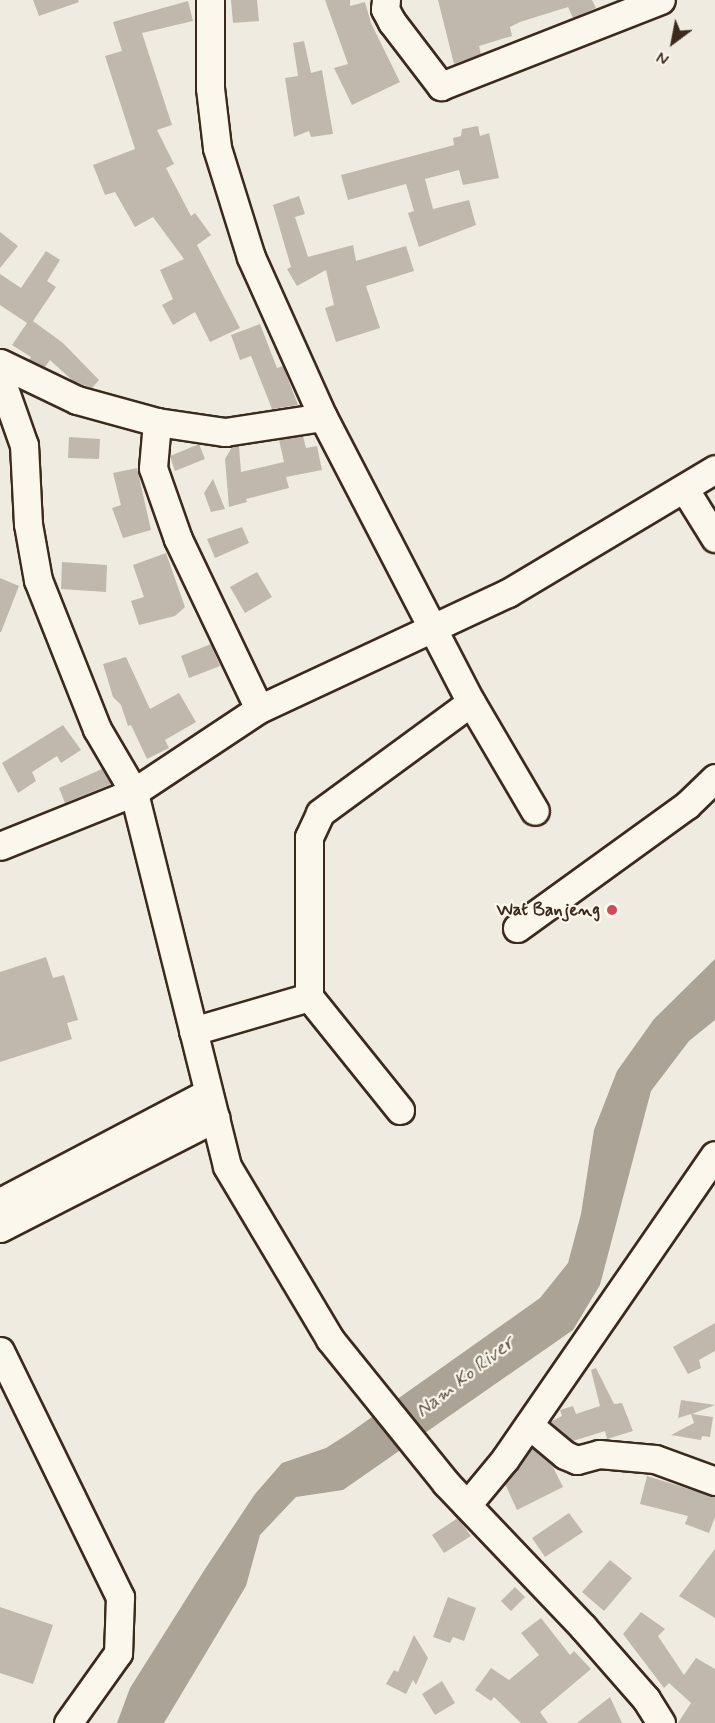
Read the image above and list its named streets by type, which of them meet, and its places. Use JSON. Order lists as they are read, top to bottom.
{
  "water": ["Nam Ko River"],
  "places": ["Wat Banjeng"],
  "north": "bottom left"
}
